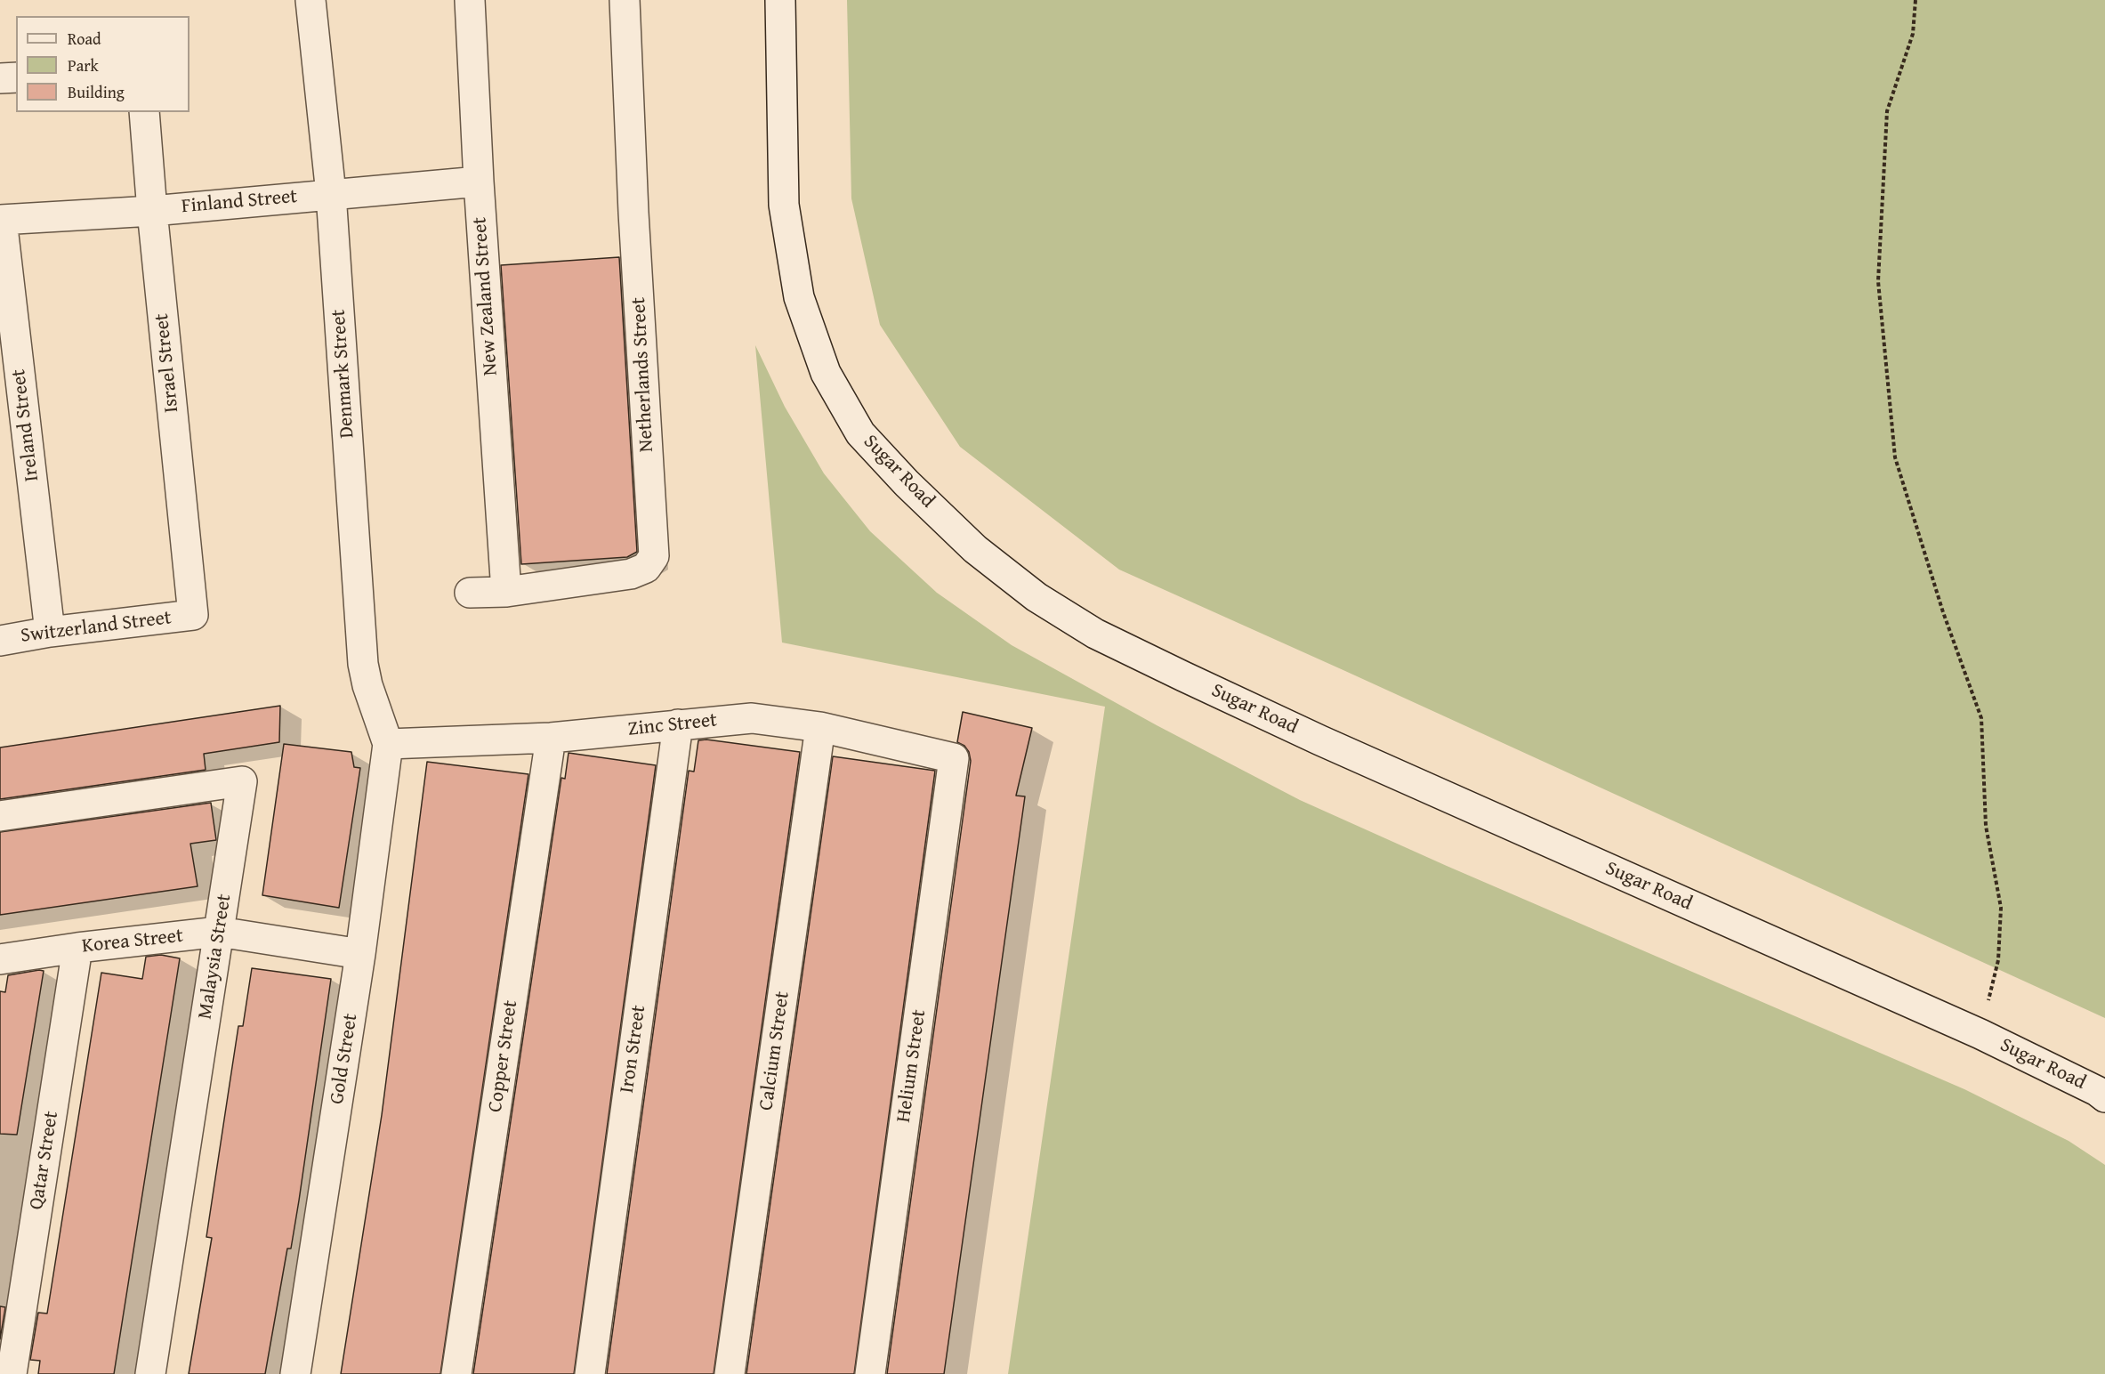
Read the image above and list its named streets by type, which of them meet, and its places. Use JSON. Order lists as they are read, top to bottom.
{
  "streets": {
    "street": [
      "Finland Street",
      "New Zealand Street",
      "Israel Street",
      "Denmark Street",
      "Netherlands Street",
      "Ireland Street",
      "Sugar Road",
      "Switzerland Street",
      "Zinc Street",
      "Korea Street",
      "Malaysia Street",
      "Iron Street",
      "Calcium Street",
      "Copper Street",
      "Gold Street",
      "Helium Street",
      "Qatar Street"
    ]
  },
  "crossings": [
    ["Finland Street", "New Zealand Street"],
    ["Finland Street", "Israel Street"],
    ["Finland Street", "Denmark Street"],
    ["Finland Street", "Ireland Street"],
    ["New Zealand Street", "Netherlands Street"],
    ["Israel Street", "Switzerland Street"],
    ["Denmark Street", "Zinc Street"],
    ["Denmark Street", "Gold Street"],
    ["Ireland Street", "Switzerland Street"],
    ["Zinc Street", "Iron Street"],
    ["Zinc Street", "Calcium Street"],
    ["Zinc Street", "Copper Street"],
    ["Zinc Street", "Gold Street"],
    ["Zinc Street", "Helium Street"],
    ["Korea Street", "Malaysia Street"],
    ["Korea Street", "Gold Street"],
    ["Korea Street", "Qatar Street"]
  ],
  "legend": ["Road", "Park", "Building"]
}
